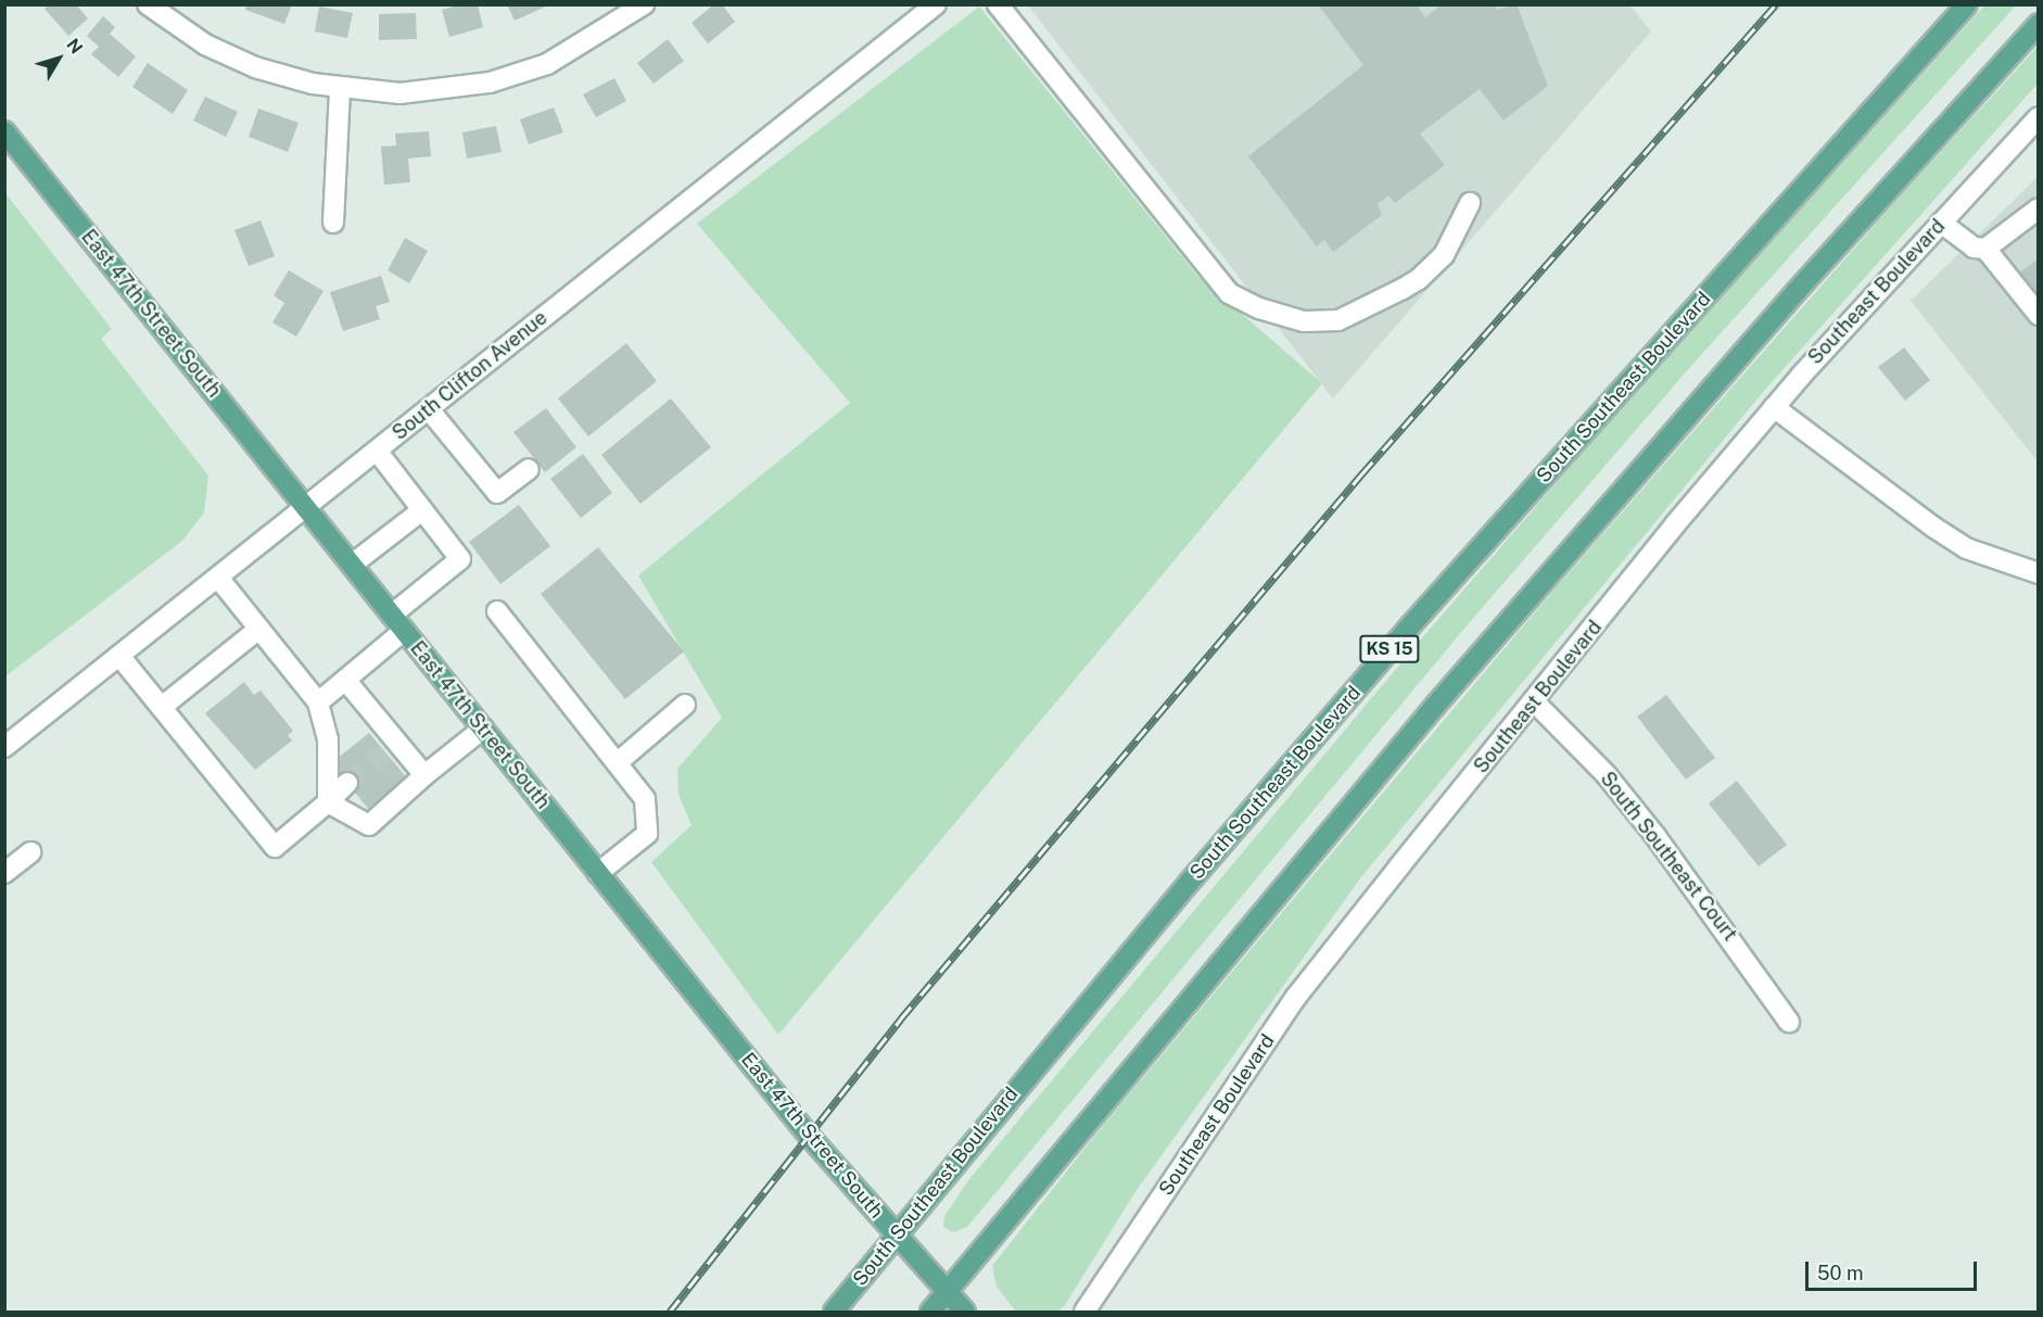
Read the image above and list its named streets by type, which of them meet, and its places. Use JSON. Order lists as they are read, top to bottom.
{
  "streets": {
    "main road": ["East 47th Street South", "South Southeast Boulevard", "KS 15"],
    "street": ["Southeast Boulevard", "South Clifton Avenue", "South Southeast Court"]
  },
  "crossings": [
    ["Southeast Boulevard", "South Southeast Court"],
    ["East 47th Street South", "South Clifton Avenue"],
    ["East 47th Street South", "South Southeast Boulevard"]
  ],
  "scale_bar": "50 m",
  "north": "top right"
}
